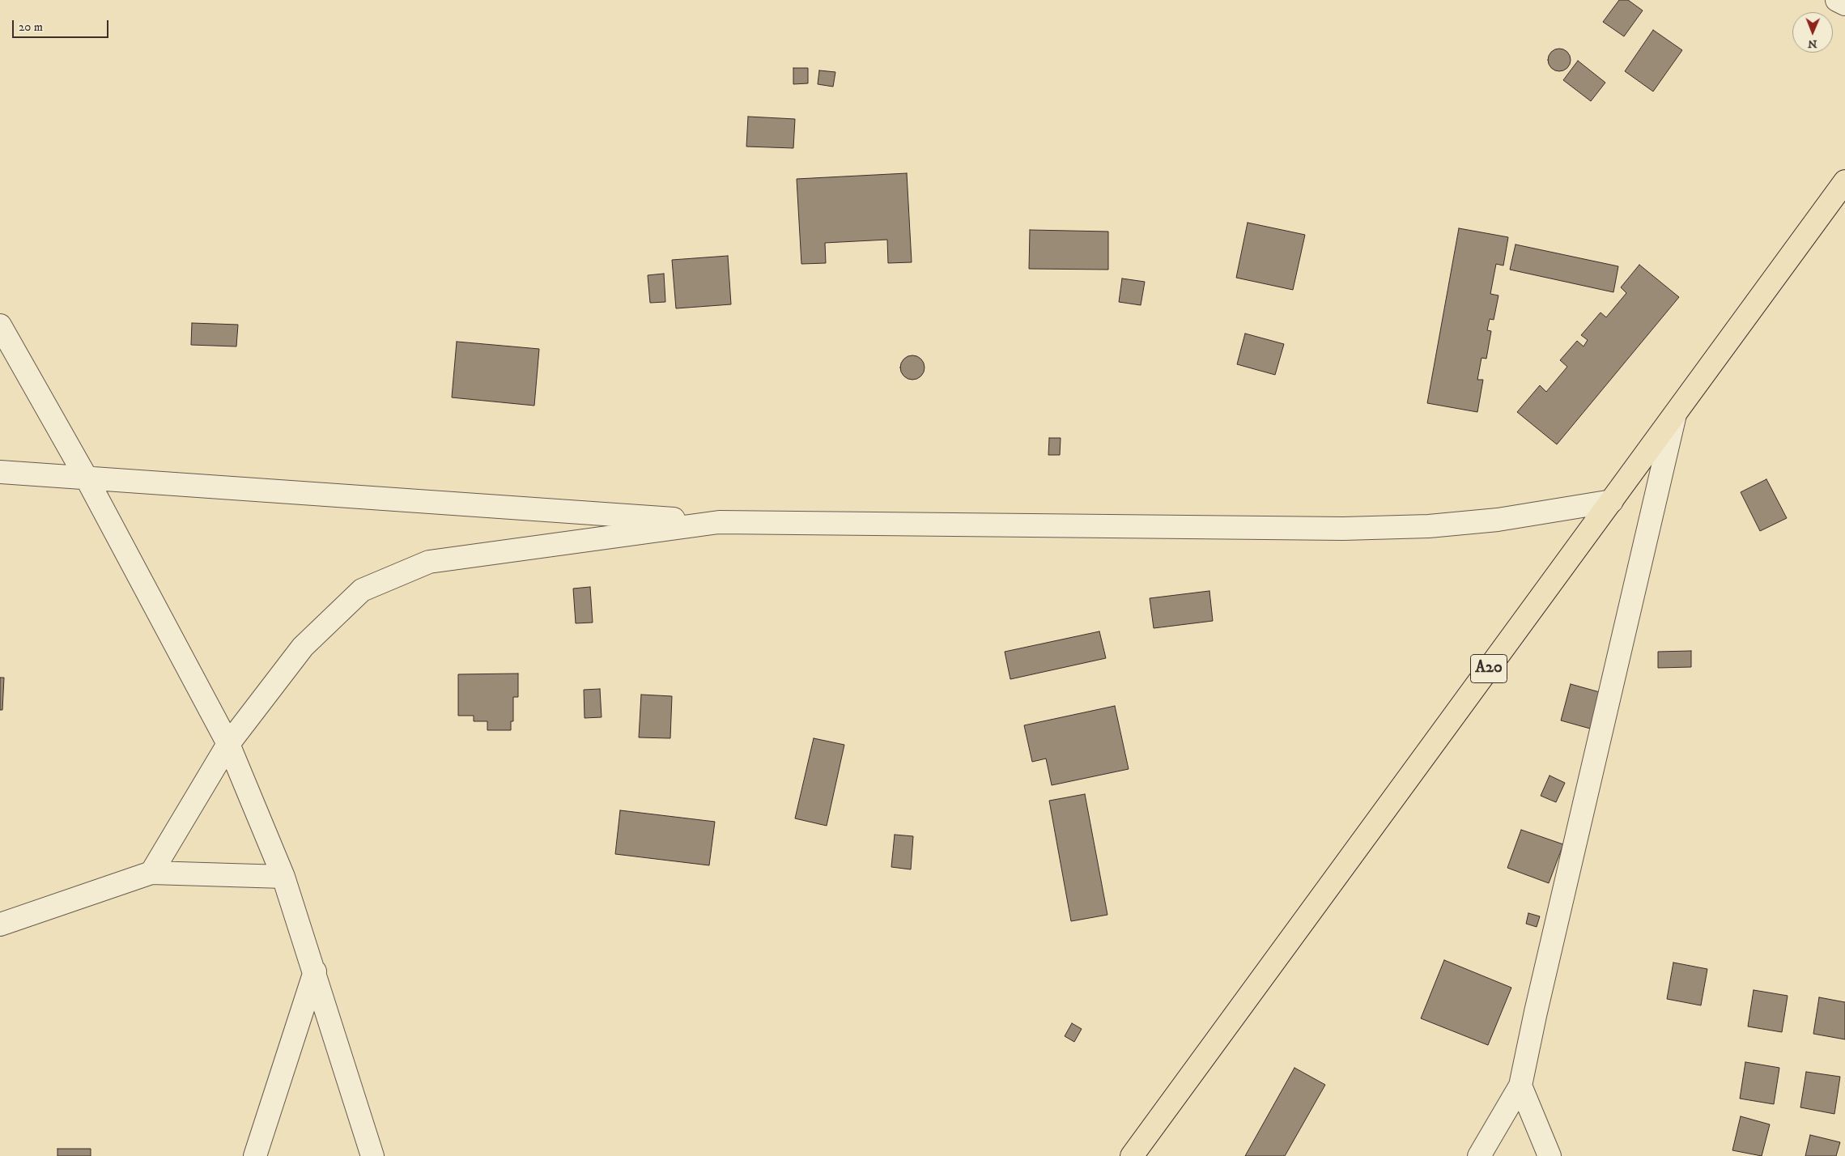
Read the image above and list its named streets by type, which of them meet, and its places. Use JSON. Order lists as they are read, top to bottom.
{
  "streets": {
    "main road": ["A20"]
  },
  "scale_bar": "20 m",
  "north": "bottom"
}
